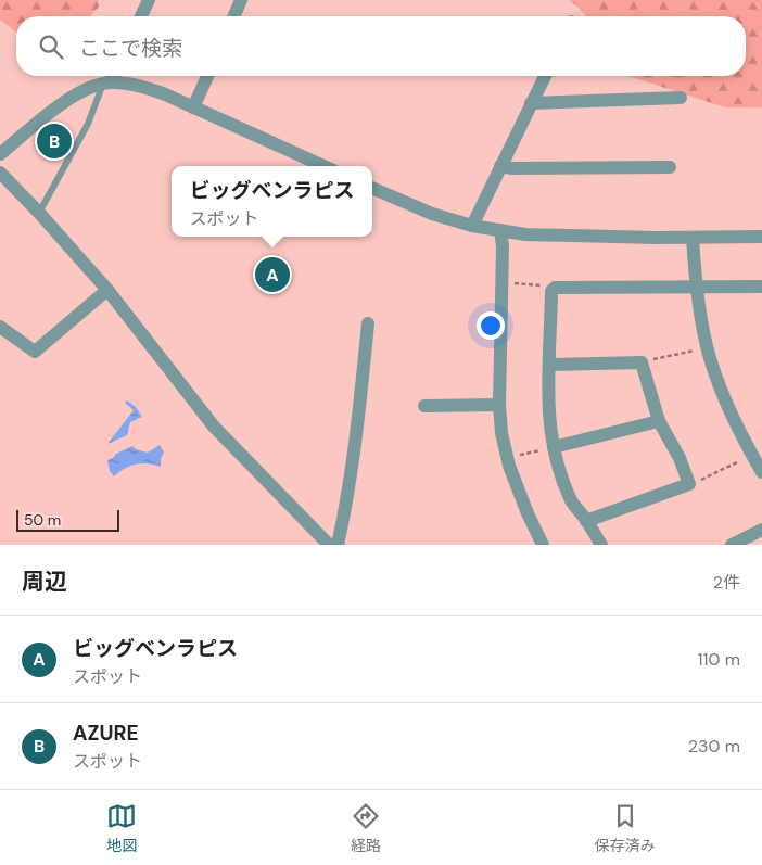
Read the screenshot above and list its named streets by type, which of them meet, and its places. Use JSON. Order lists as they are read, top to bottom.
{
  "scale_bar": "50 m",
  "page": {
    "search": "ここで検索",
    "pins": ["B", "A"],
    "popup": ["ビッグベンラピス", "スポット"],
    "scale": "50 m",
    "heading": ["周辺", "2件"],
    "list": [
      {
        "mark": "A",
        "name": "ビッグベンラピス",
        "note": "スポット",
        "value": "110 m"
      },
      {
        "mark": "B",
        "name": "AZURE",
        "note": "スポット",
        "value": "230 m"
      }
    ],
    "nav": ["地図", "経路", "保存済み"]
  }
}
